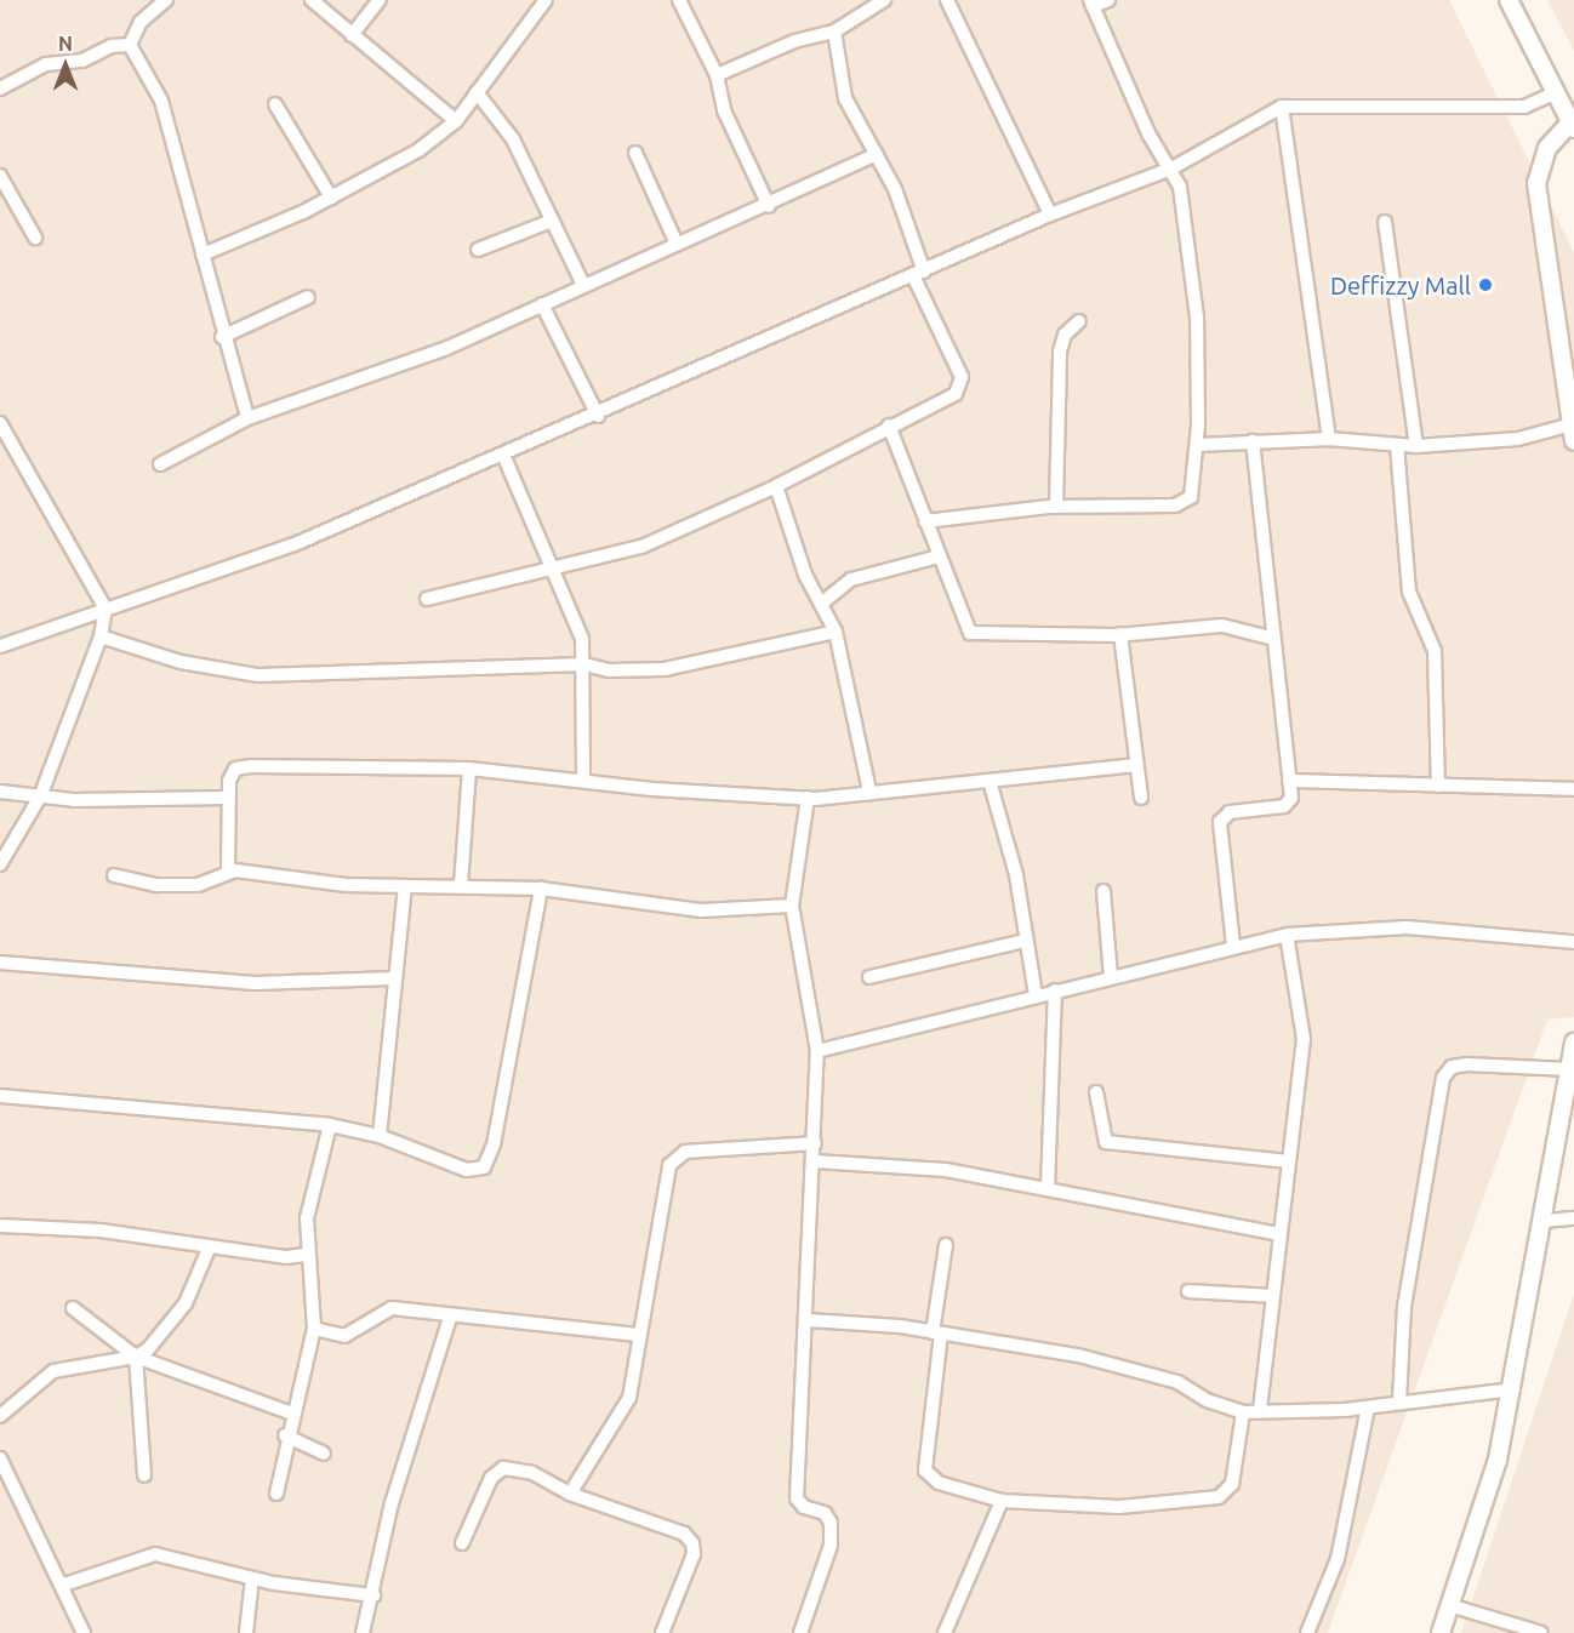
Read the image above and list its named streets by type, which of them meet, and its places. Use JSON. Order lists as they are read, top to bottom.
{
  "places": ["Deffizzy Mall"],
  "north": "top"
}
